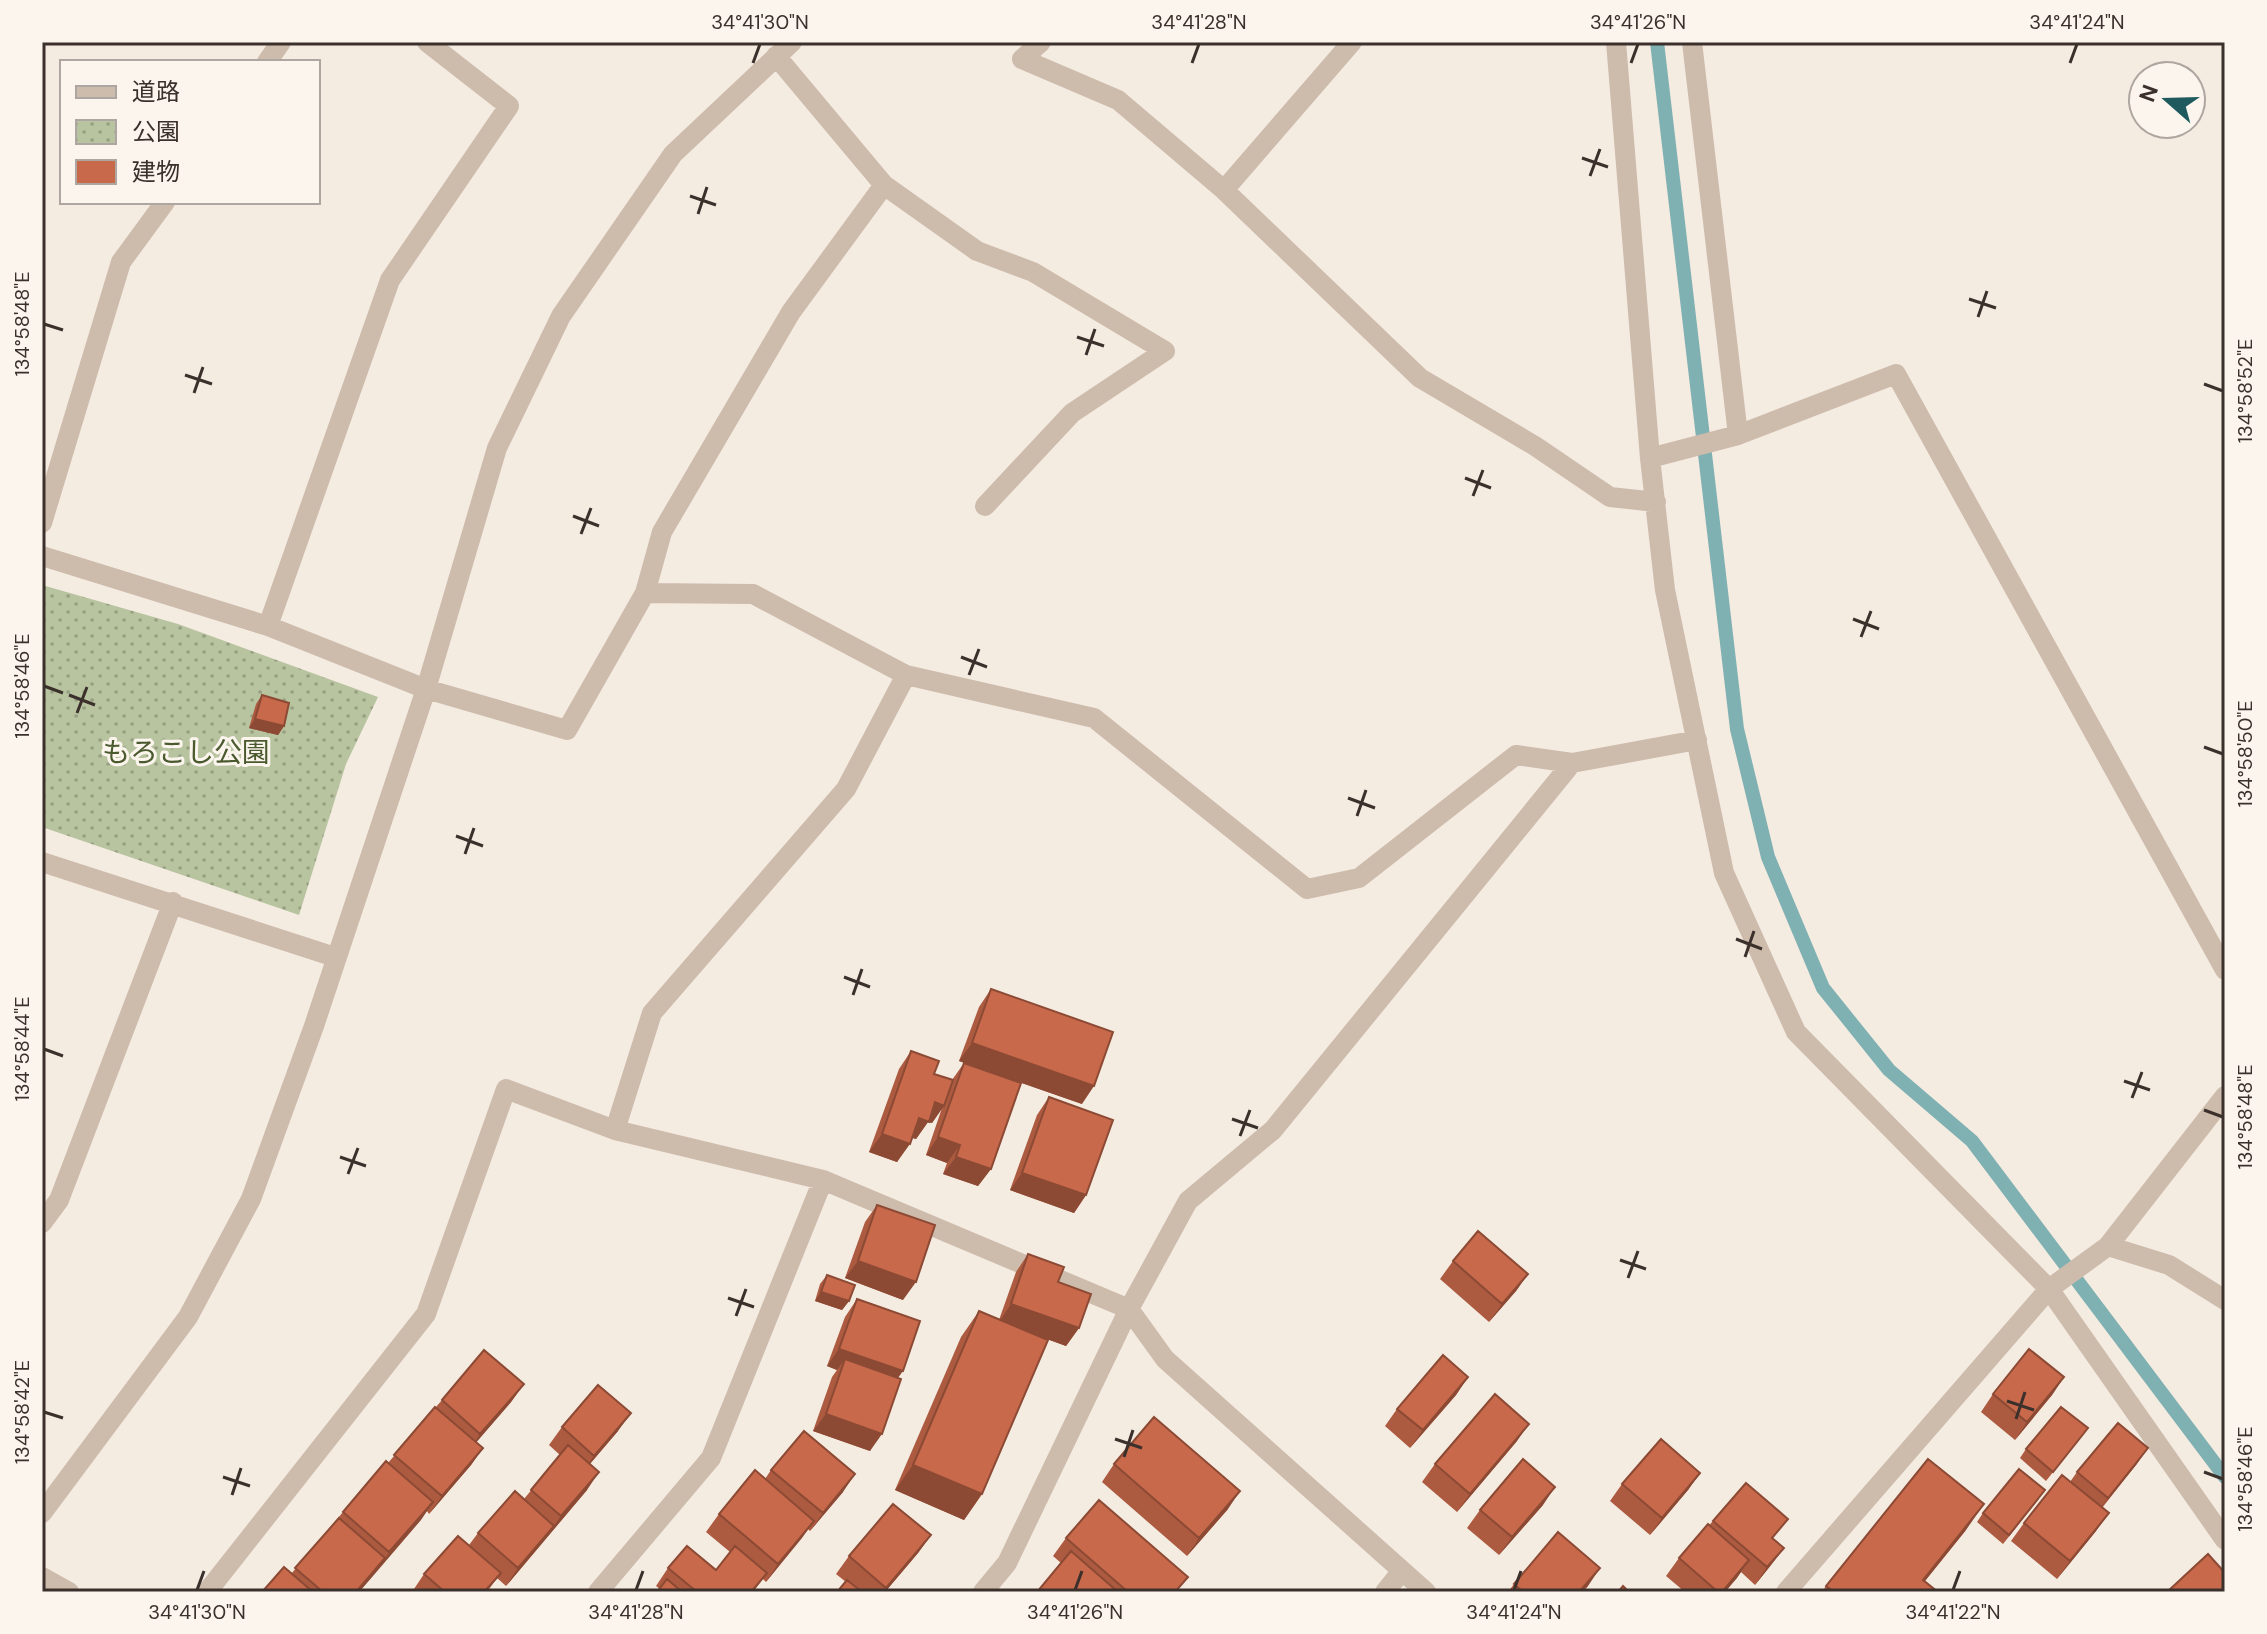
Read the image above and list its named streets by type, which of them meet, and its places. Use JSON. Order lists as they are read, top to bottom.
{
  "parks": ["もろこし公園"],
  "legend": ["道路", "公園", "建物"],
  "north": "left",
  "coordinates": [
    "34°41'30\"N",
    "34°41'28\"N",
    "34°41'26\"N",
    "34°41'24\"N",
    "134°58'48\"E",
    "134°58'52\"E",
    "134°58'46\"E",
    "134°58'50\"E",
    "134°58'44\"E",
    "134°58'42\"E",
    "34°41'22\"N"
  ]
}
